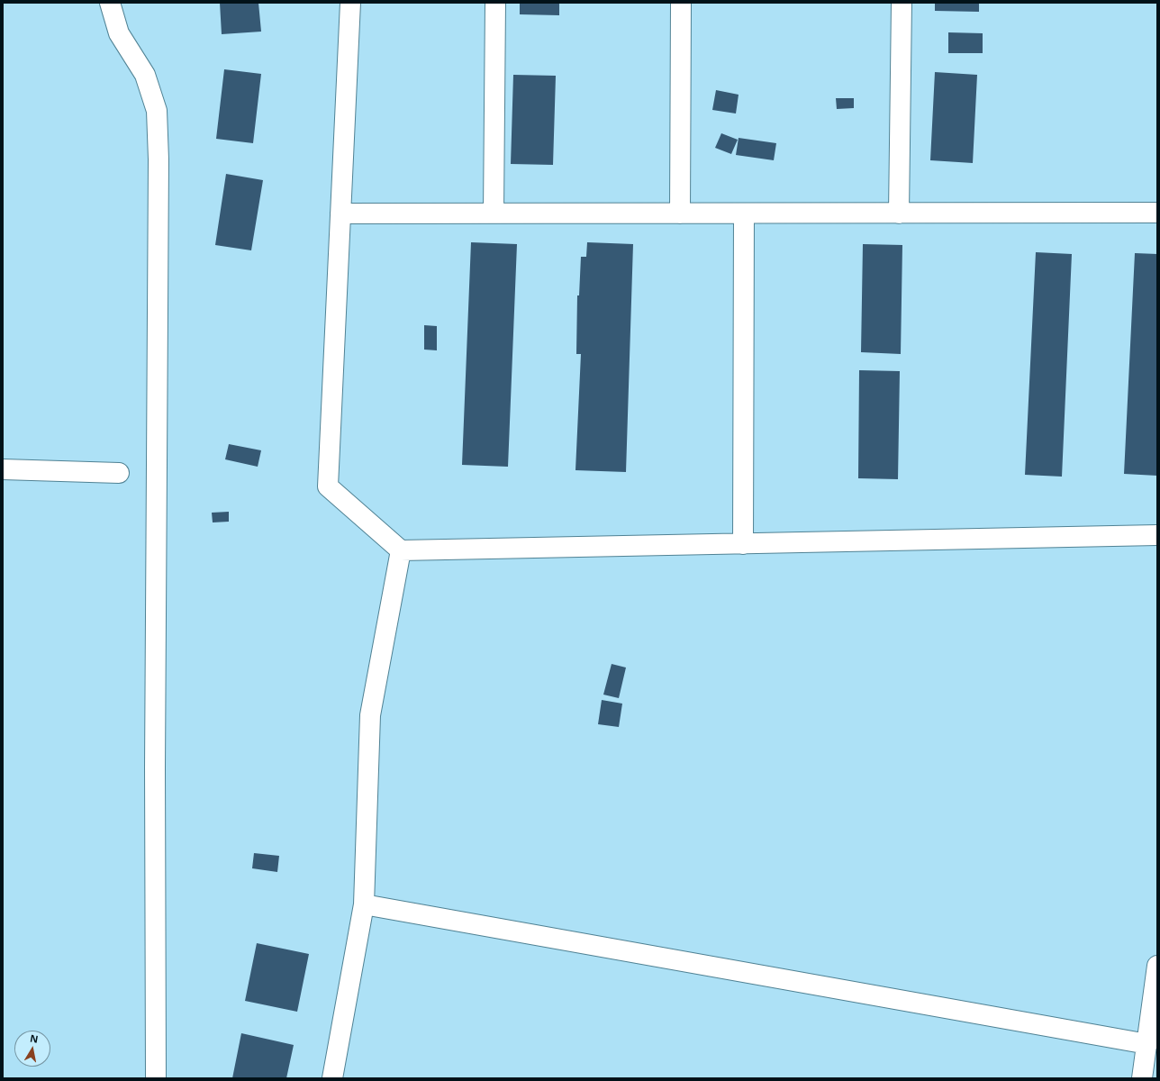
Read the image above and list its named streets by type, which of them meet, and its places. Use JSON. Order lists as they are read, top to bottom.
{
  "north": "top"
}
